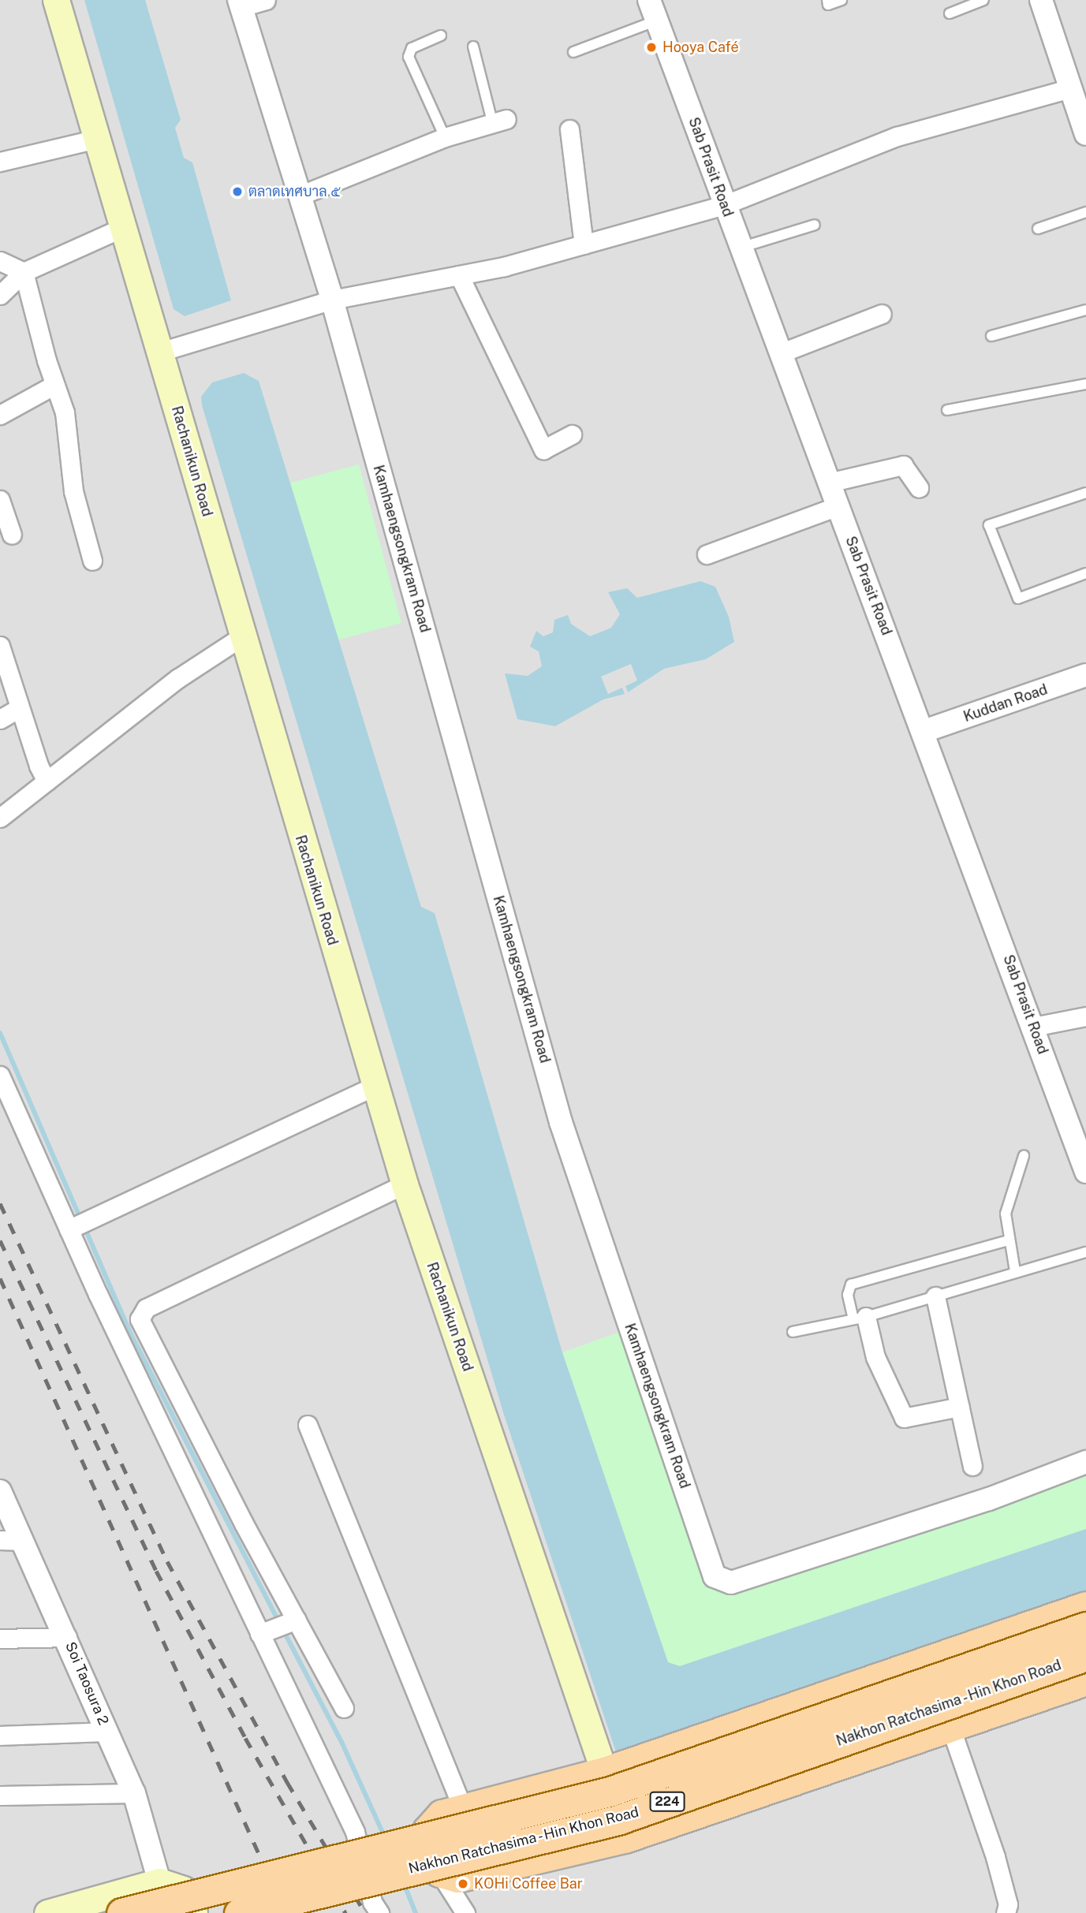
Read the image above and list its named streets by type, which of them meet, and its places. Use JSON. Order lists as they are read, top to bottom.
{
  "streets": {
    "main road": ["Rachanikun Road", "Nakhon Ratchasima - Hin Khon Road", "224"],
    "street": [
      "Sab Prasit Road",
      "Kamhaengsongkram Road",
      "Kuddan Road",
      "Soi Taosura 2"
    ]
  },
  "crossings": [
    ["Sab Prasit Road", "Kuddan Road"]
  ],
  "places": ["Hooya Café", "ตลาดเทศบาล ๕", "KOHi Coffee Bar"]
}
